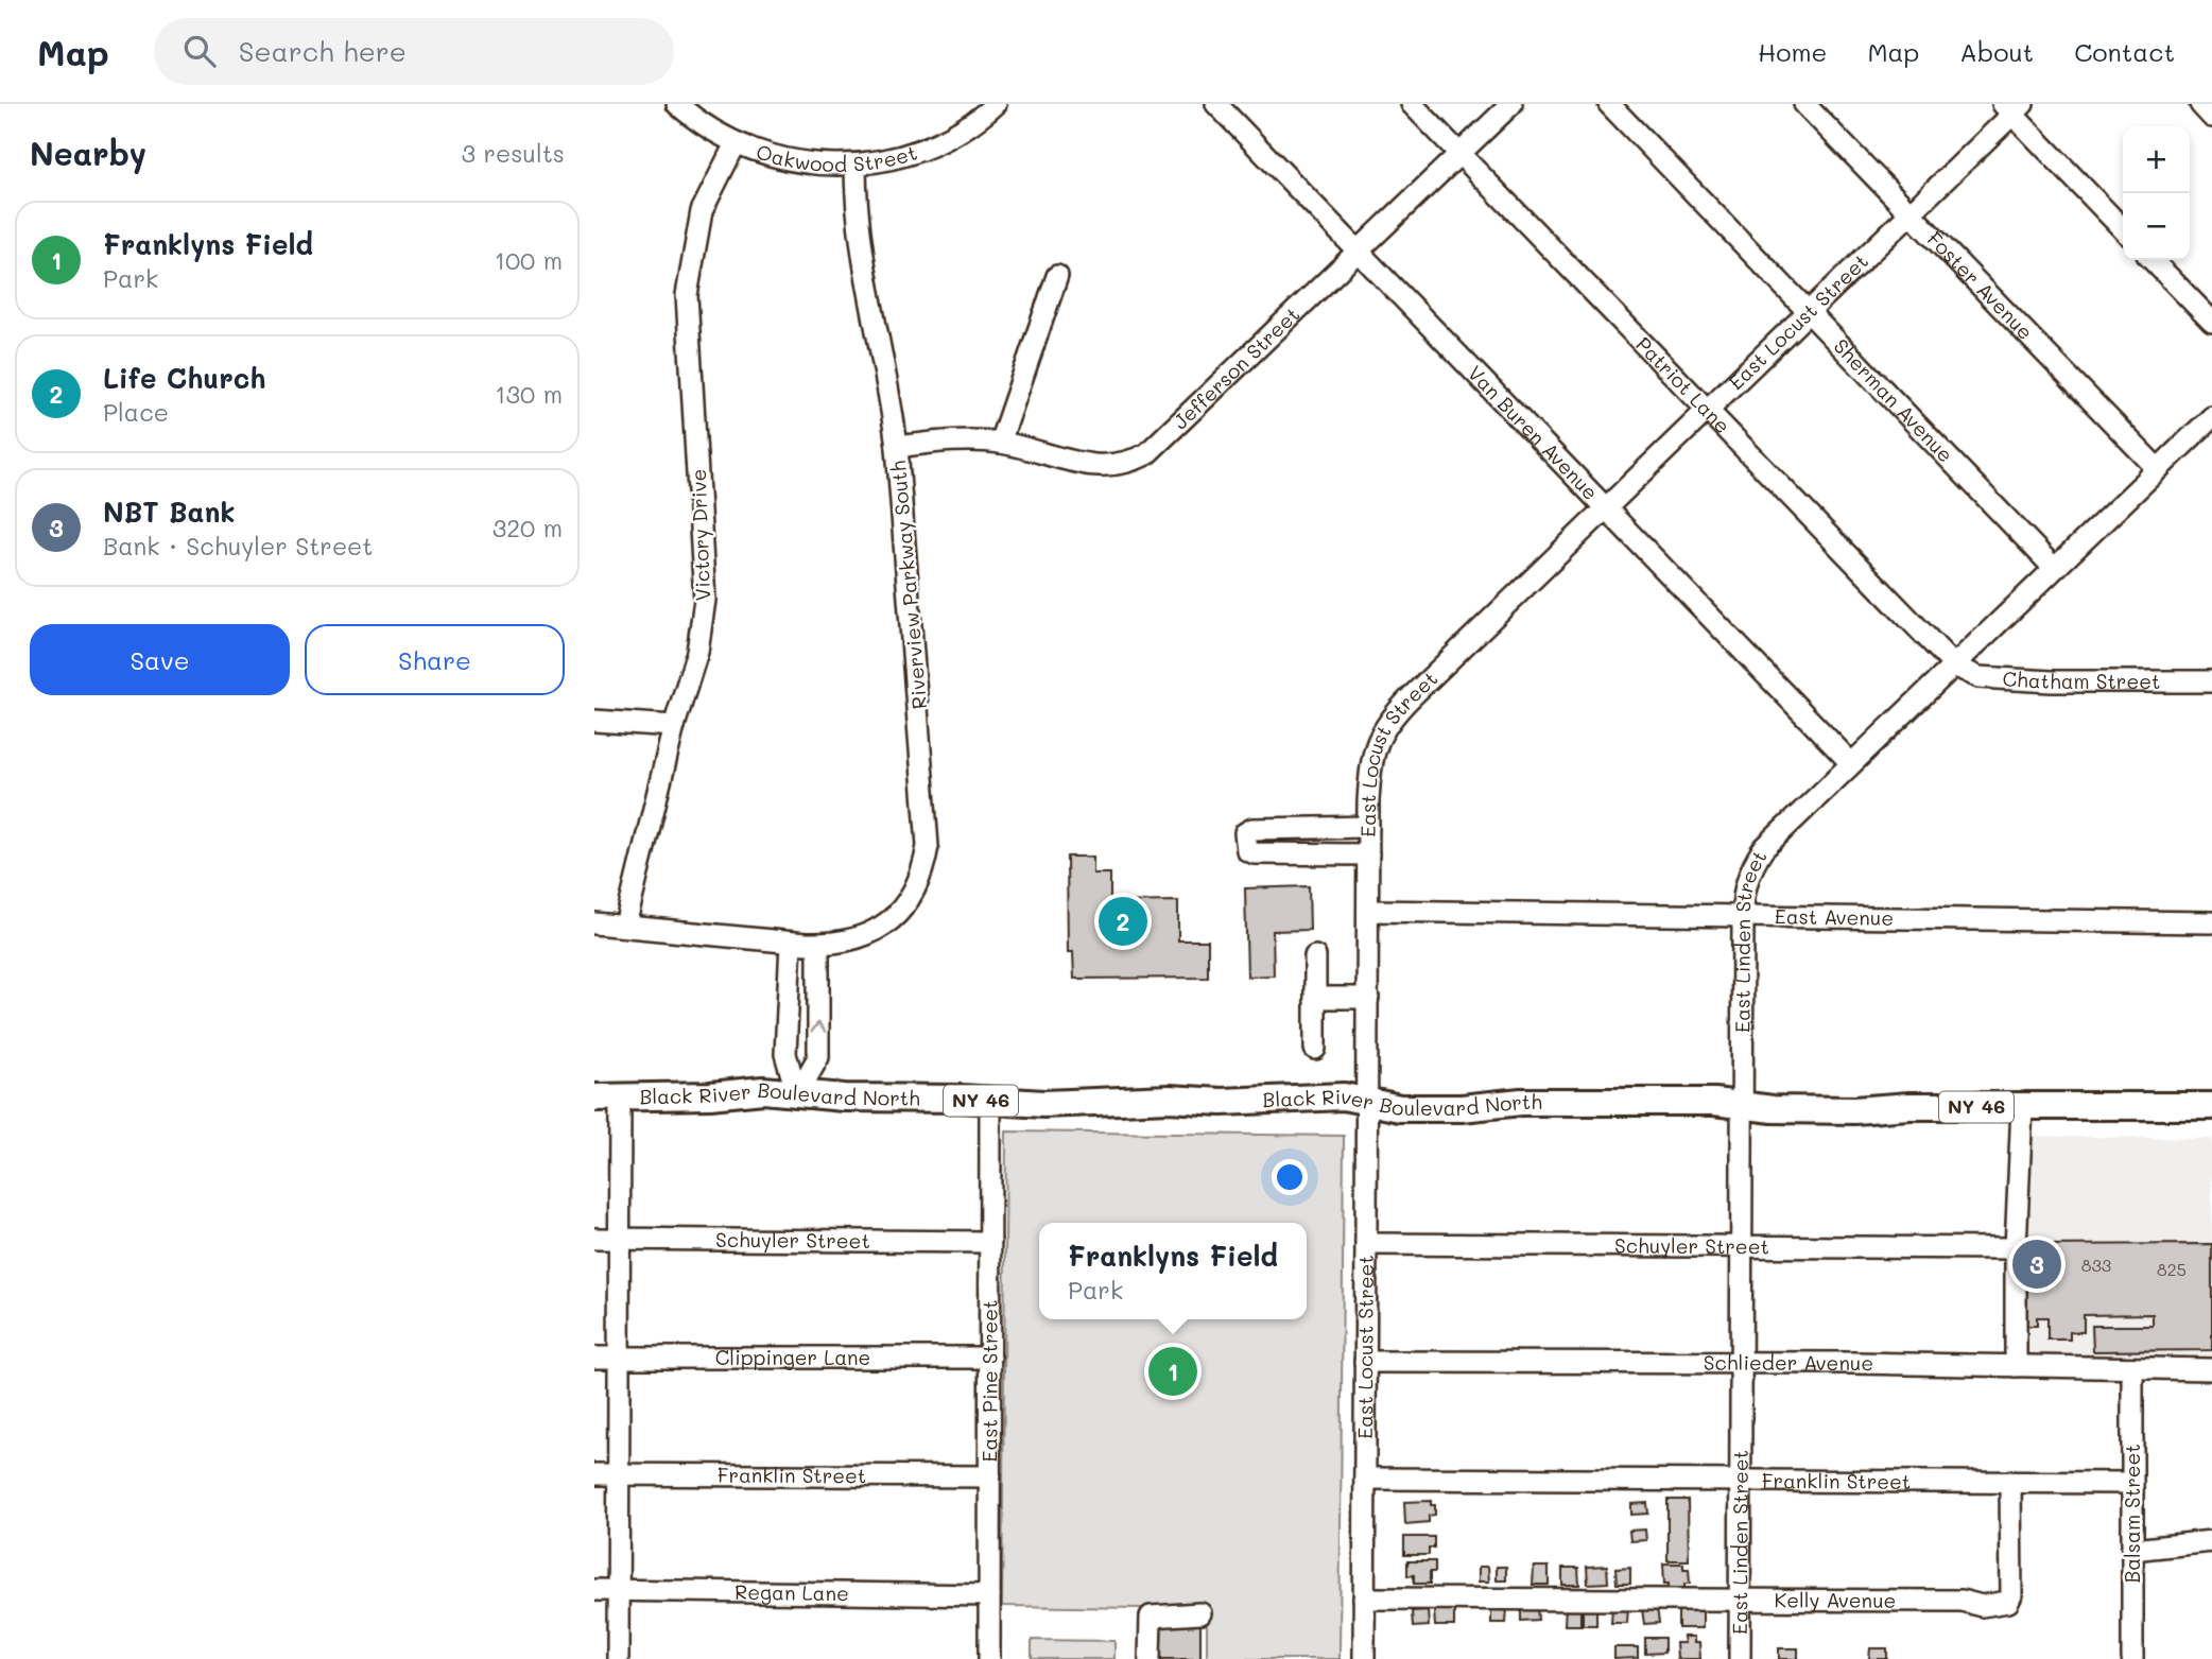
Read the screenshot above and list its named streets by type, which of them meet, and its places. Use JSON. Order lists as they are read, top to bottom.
{
  "streets": {
    "main road": ["Black River Boulevard North", "NY 46"],
    "street": [
      "Oakwood Street",
      "Foster Avenue",
      "East Locust Street",
      "Jefferson Street",
      "Patriot Lane",
      "Sherman Avenue",
      "Van Buren Avenue",
      "Victory Drive",
      "Riverview Parkway South",
      "Chatham Street",
      "East Avenue",
      "East Linden Street",
      "Schuyler Street",
      "Clippinger Lane",
      "Schlieder Avenue",
      "East Pine Street",
      "Franklin Street",
      "Balsam Street",
      "Regan Lane",
      "Kelly Avenue"
    ]
  },
  "crossings": [
    ["Oakwood Street", "Victory Drive"],
    ["Oakwood Street", "Riverview Parkway South"],
    ["Foster Avenue", "East Locust Street"],
    ["Foster Avenue", "East Linden Street"],
    ["East Locust Street", "Patriot Lane"],
    ["East Locust Street", "Sherman Avenue"],
    ["East Locust Street", "Van Buren Avenue"],
    ["East Locust Street", "East Avenue"],
    ["East Locust Street", "Black River Boulevard North"],
    ["East Locust Street", "Schuyler Street"],
    ["East Locust Street", "Schlieder Avenue"],
    ["East Locust Street", "Franklin Street"],
    ["East Locust Street", "Kelly Avenue"],
    ["Jefferson Street", "Patriot Lane"],
    ["Jefferson Street", "Van Buren Avenue"],
    ["Jefferson Street", "Riverview Parkway South"],
    ["Patriot Lane", "Chatham Street"],
    ["Patriot Lane", "East Linden Street"],
    ["Sherman Avenue", "East Linden Street"],
    ["Van Buren Avenue", "East Linden Street"],
    ["Victory Drive", "Riverview Parkway South"],
    ["Chatham Street", "East Linden Street"],
    ["East Avenue", "East Linden Street"],
    ["East Linden Street", "Black River Boulevard North"],
    ["East Linden Street", "Schuyler Street"],
    ["East Linden Street", "Schlieder Avenue"],
    ["East Linden Street", "Franklin Street"],
    ["East Linden Street", "Kelly Avenue"],
    ["Black River Boulevard North", "East Pine Street"],
    ["Schuyler Street", "East Pine Street"],
    ["Clippinger Lane", "East Pine Street"],
    ["Schlieder Avenue", "Balsam Street"],
    ["East Pine Street", "Franklin Street"],
    ["East Pine Street", "Regan Lane"],
    ["Franklin Street", "Balsam Street"],
    ["Franklin Street", "Kelly Avenue"]
  ],
  "house_numbers": ["833", "825"],
  "page": {
    "header": "Map",
    "search": "Search here",
    "nav": [
      "Home",
      "Map",
      "About",
      "Contact"
    ],
    "heading": ["Nearby", "3 results"],
    "map_buttons": ["+", "−"],
    "list": [
      {
        "mark": "1",
        "name": "Franklyns Field",
        "note": "Park",
        "value": "100 m"
      },
      {
        "mark": "2",
        "name": "Life Church",
        "note": "Place",
        "value": "130 m"
      },
      {
        "mark": "3",
        "name": "NBT Bank",
        "note": "Bank · Schuyler Street",
        "value": "320 m"
      }
    ],
    "buttons": ["Save", "Share"],
    "pins": ["2", "3", "1"],
    "popup": ["Franklyns Field", "Park"]
  }
}
